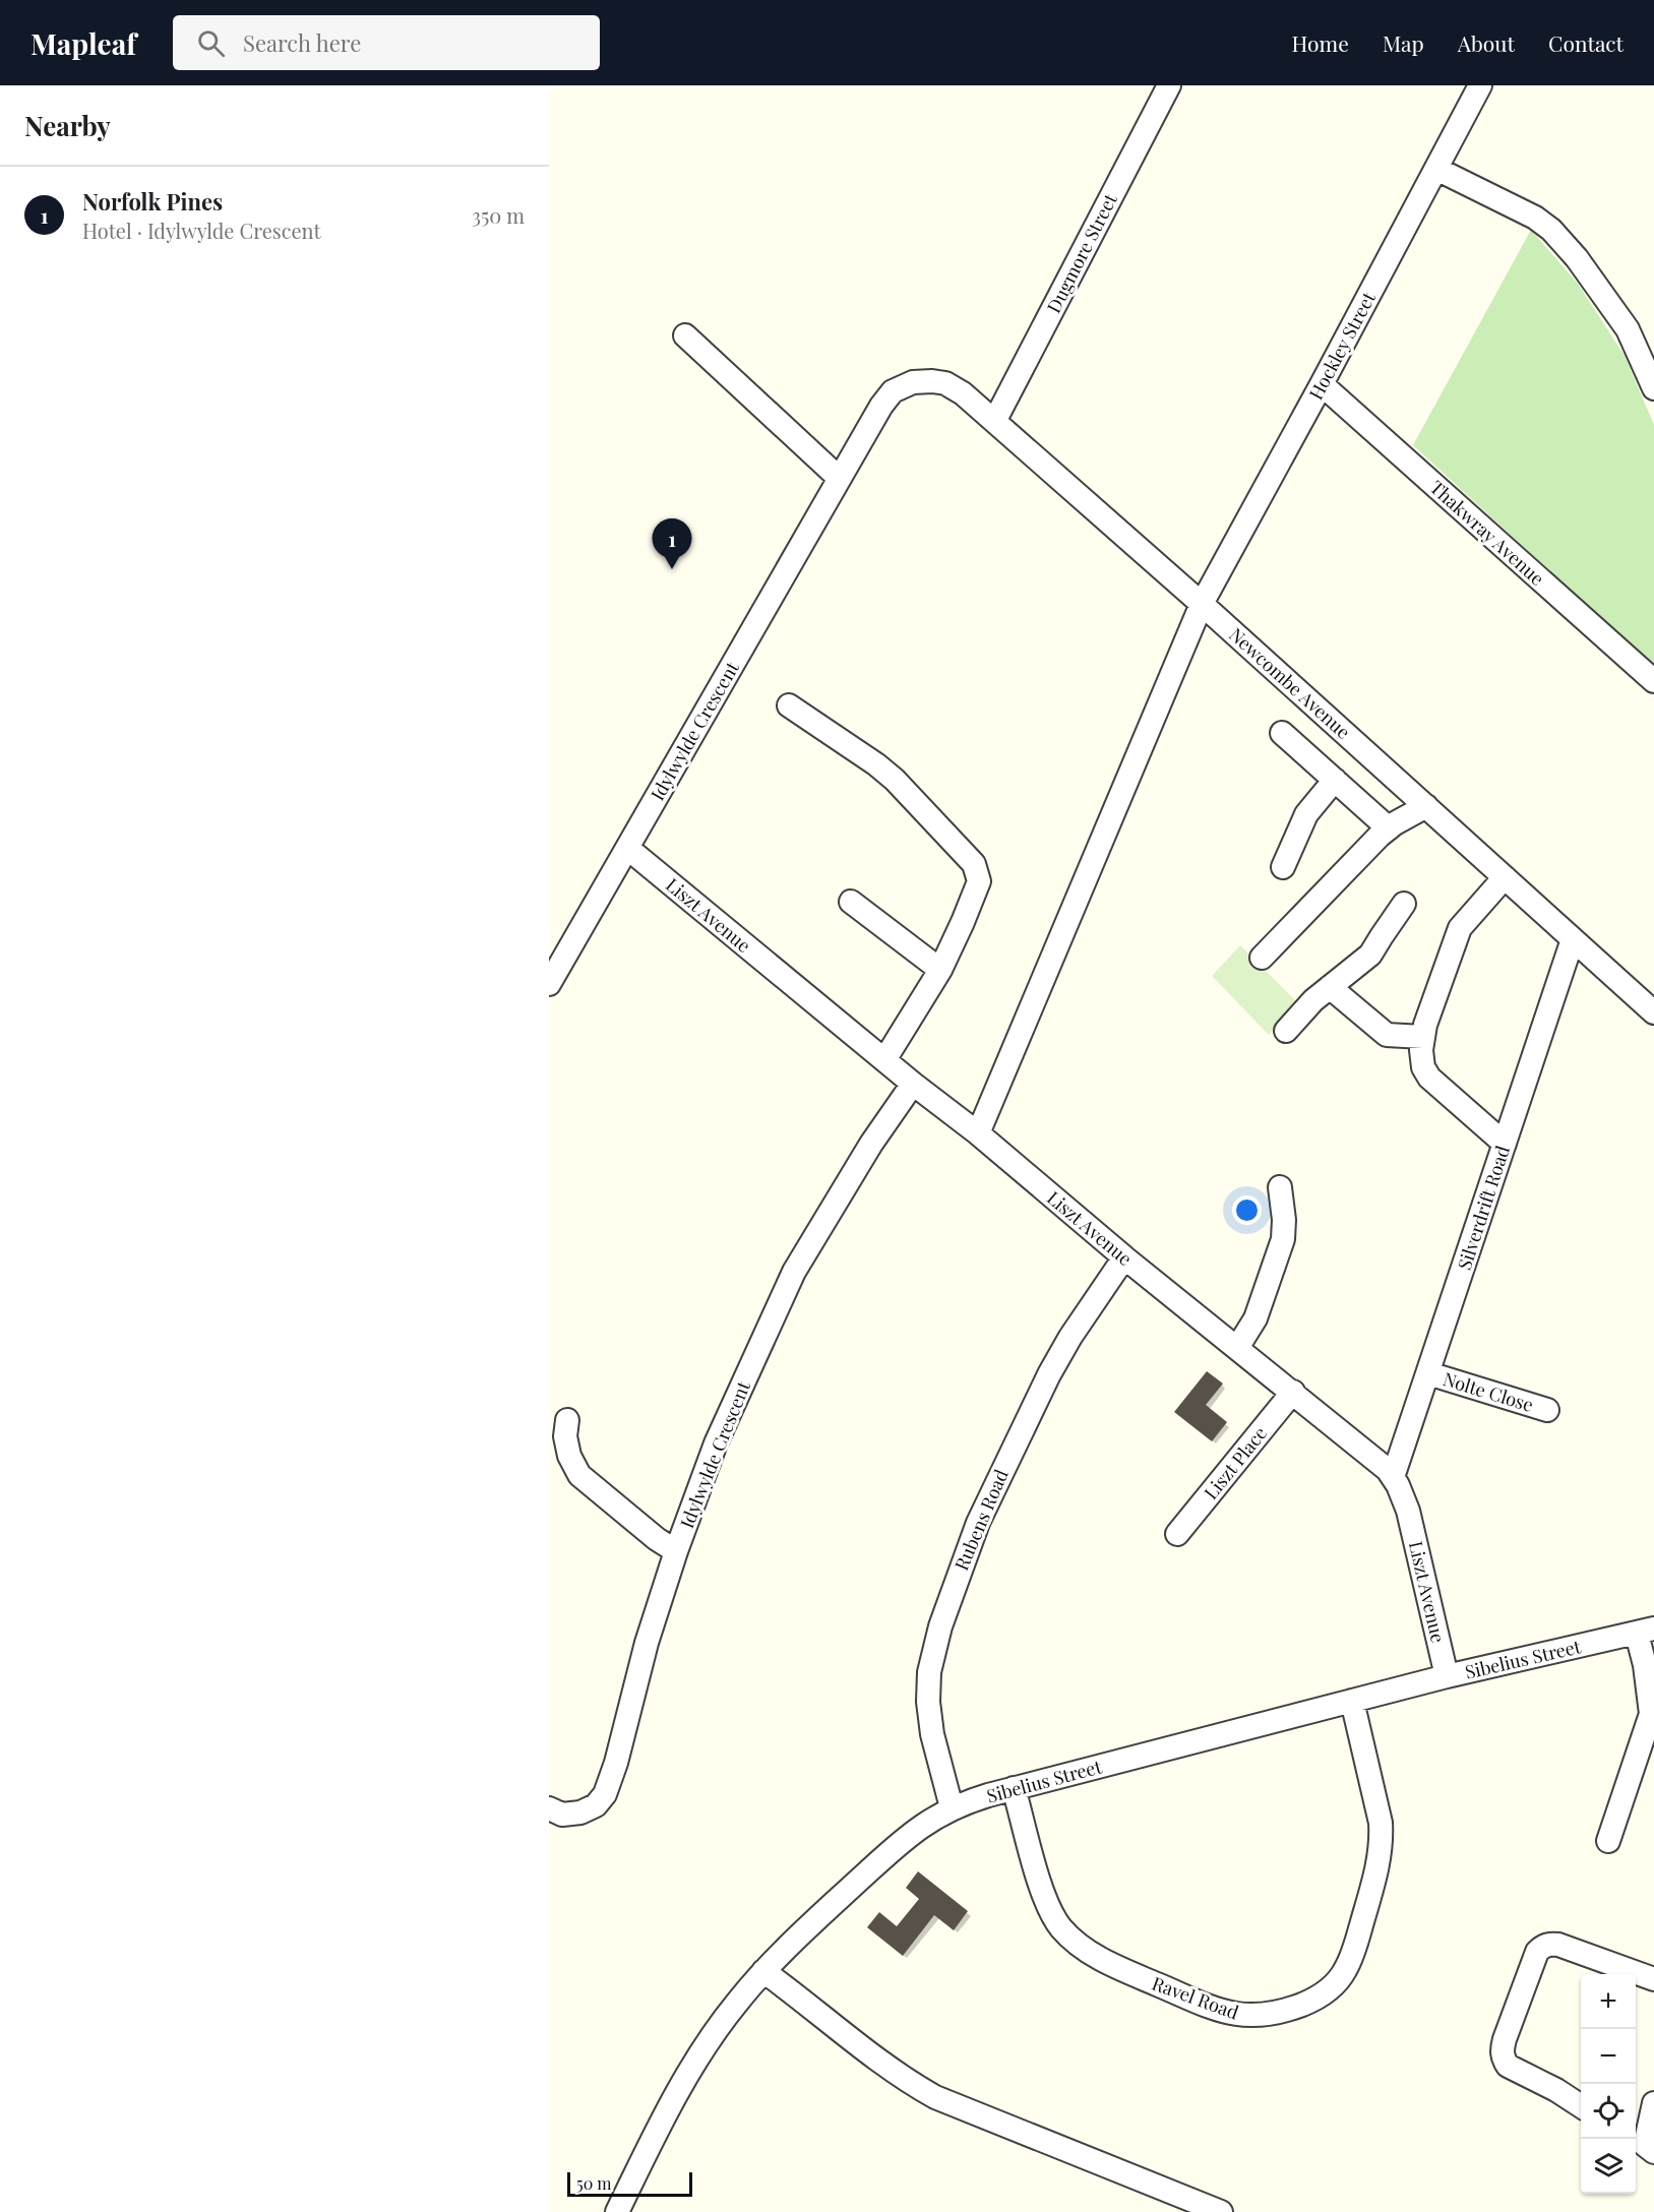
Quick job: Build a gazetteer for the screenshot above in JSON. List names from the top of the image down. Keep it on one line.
{"streets":{"street":["Dugmore Street","Hockley Street","Thakwray Avenue","Newcombe Avenue","Idylwylde Crescent","Liszt Avenue","Silverdrift Road","Nolte Close","Liszt Place","Rubens Road","Sibelius Street","Ravel Road"]},"crossings":[["Dugmore Street","Newcombe Avenue"],["Hockley Street","Thakwray Avenue"],["Hockley Street","Newcombe Avenue"],["Hockley Street","Liszt Avenue"],["Newcombe Avenue","Idylwylde Crescent"],["Newcombe Avenue","Silverdrift Road"],["Idylwylde Crescent","Liszt Avenue"],["Liszt Avenue","Silverdrift Road"],["Liszt Avenue","Liszt Place"],["Liszt Avenue","Rubens Road"],["Liszt Avenue","Sibelius Street"],["Silverdrift Road","Nolte Close"],["Rubens Road","Sibelius Street"],["Sibelius Street","Ravel Road"]],"scale_bar":"50 m","page":{"header":"Mapleaf","search":"Search here","nav":["Home","Map","About","Contact"],"heading":"Nearby","list":[{"mark":"1","name":"Norfolk Pines","note":"Hotel · Idylwylde Crescent","value":"350 m"}],"pins":"1","map_buttons":["+","−"],"scale":"50 m"}}
